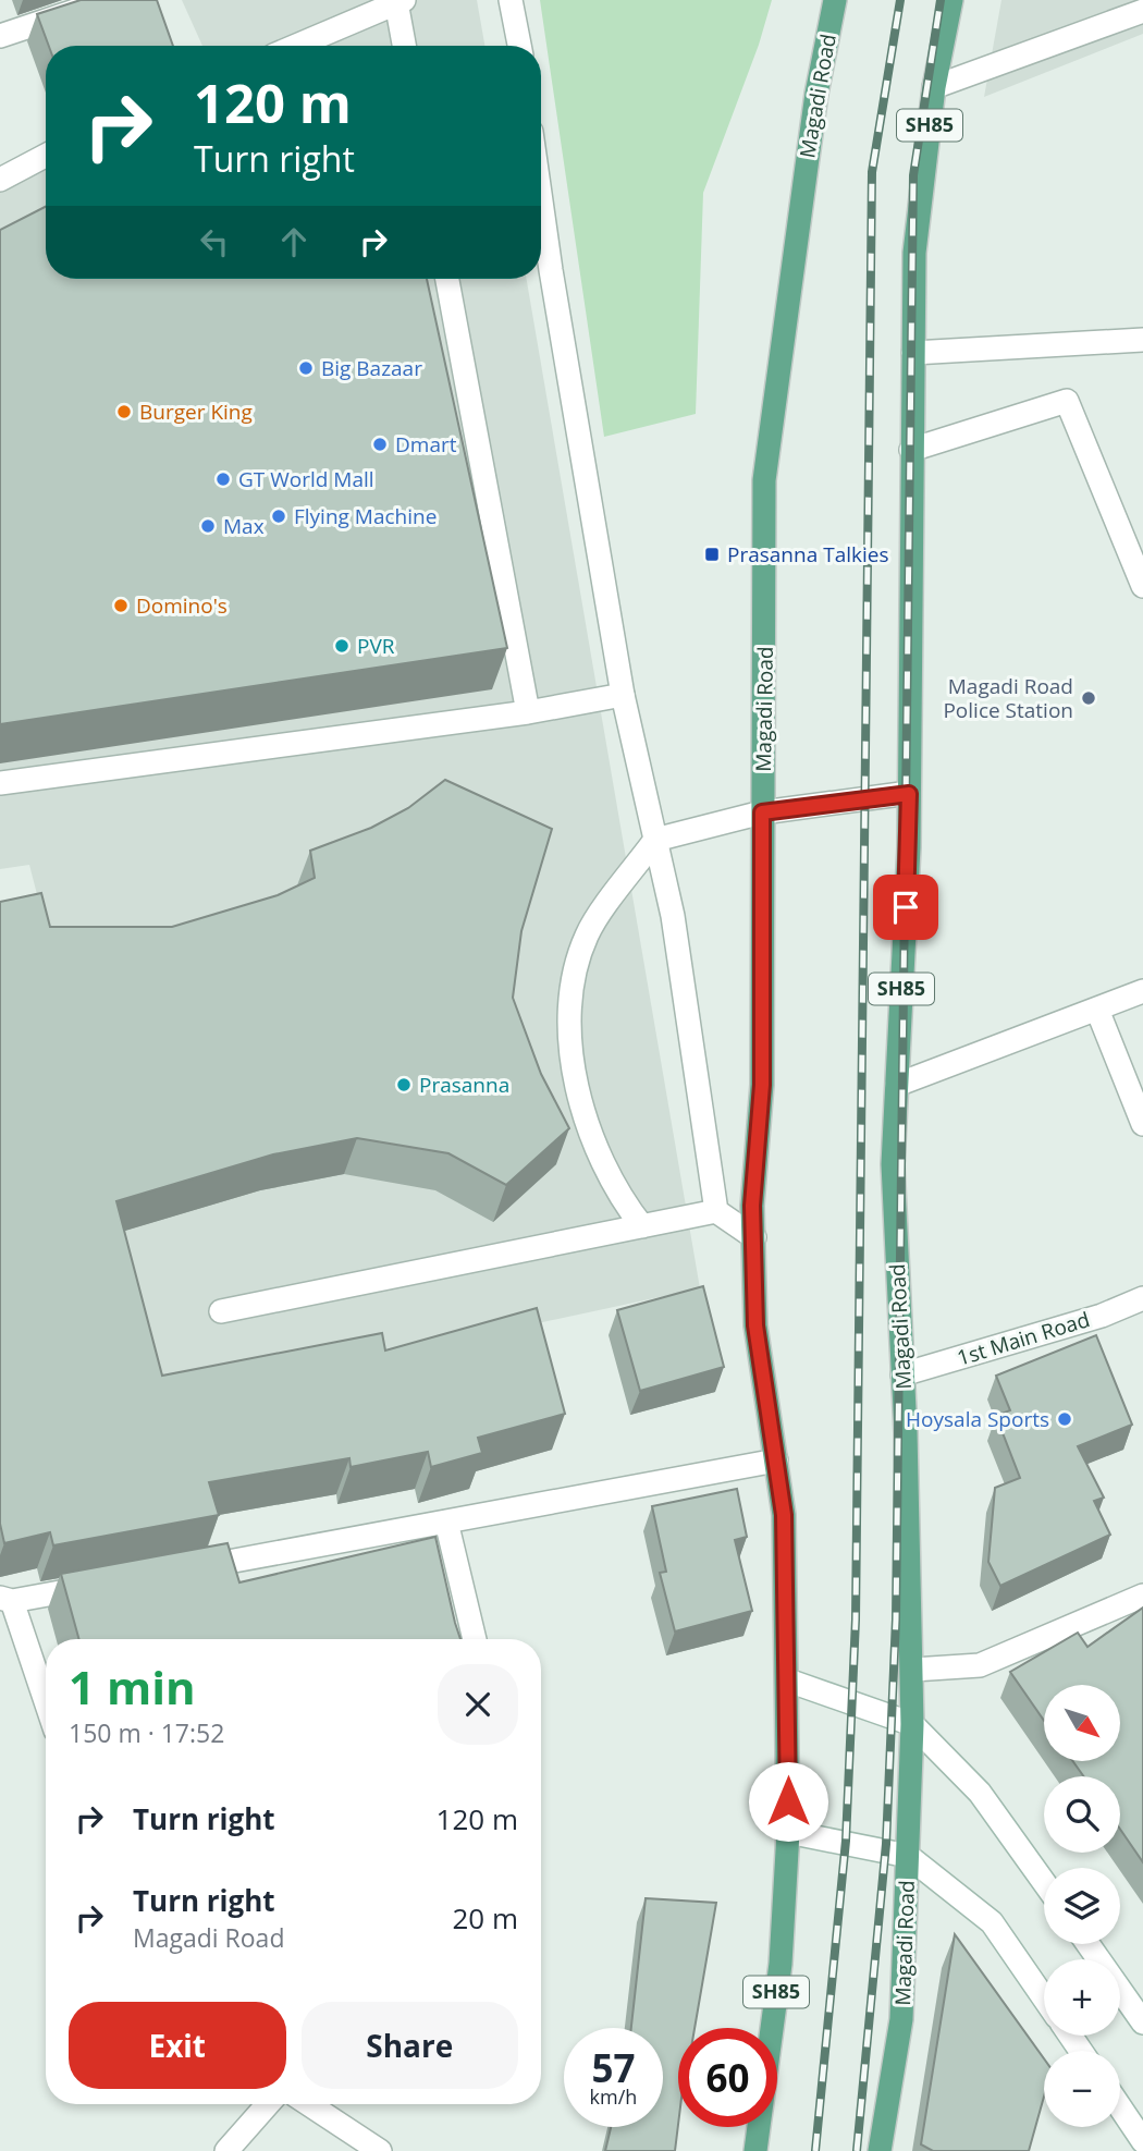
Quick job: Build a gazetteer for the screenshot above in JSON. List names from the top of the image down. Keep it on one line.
{"streets":{"main road":["Magadi Road","SH85"],"street":["1st Main Road"]},"crossings":[["Magadi Road","1st Main Road"]],"places":{"other":["Big Bazaar","Burger King","Dmart","GT World Mall","Flying Machine","Max","Domino's","PVR","Magadi Road Police Station","Prasanna","Hoysala Sports"],"transit":["Prasanna Talkies"]},"north":"bottom right","page":{"turn":["120 m","Turn right"],"heading":["1 min","150 m · 17:52"],"map_buttons":["+","−"],"list":[{"name":"Turn right","value":"120 m"},{"name":"Turn right","note":"Magadi Road","value":"20 m"}],"buttons":["Exit","Share"],"speed":"57 km/h","limit":"60"}}
